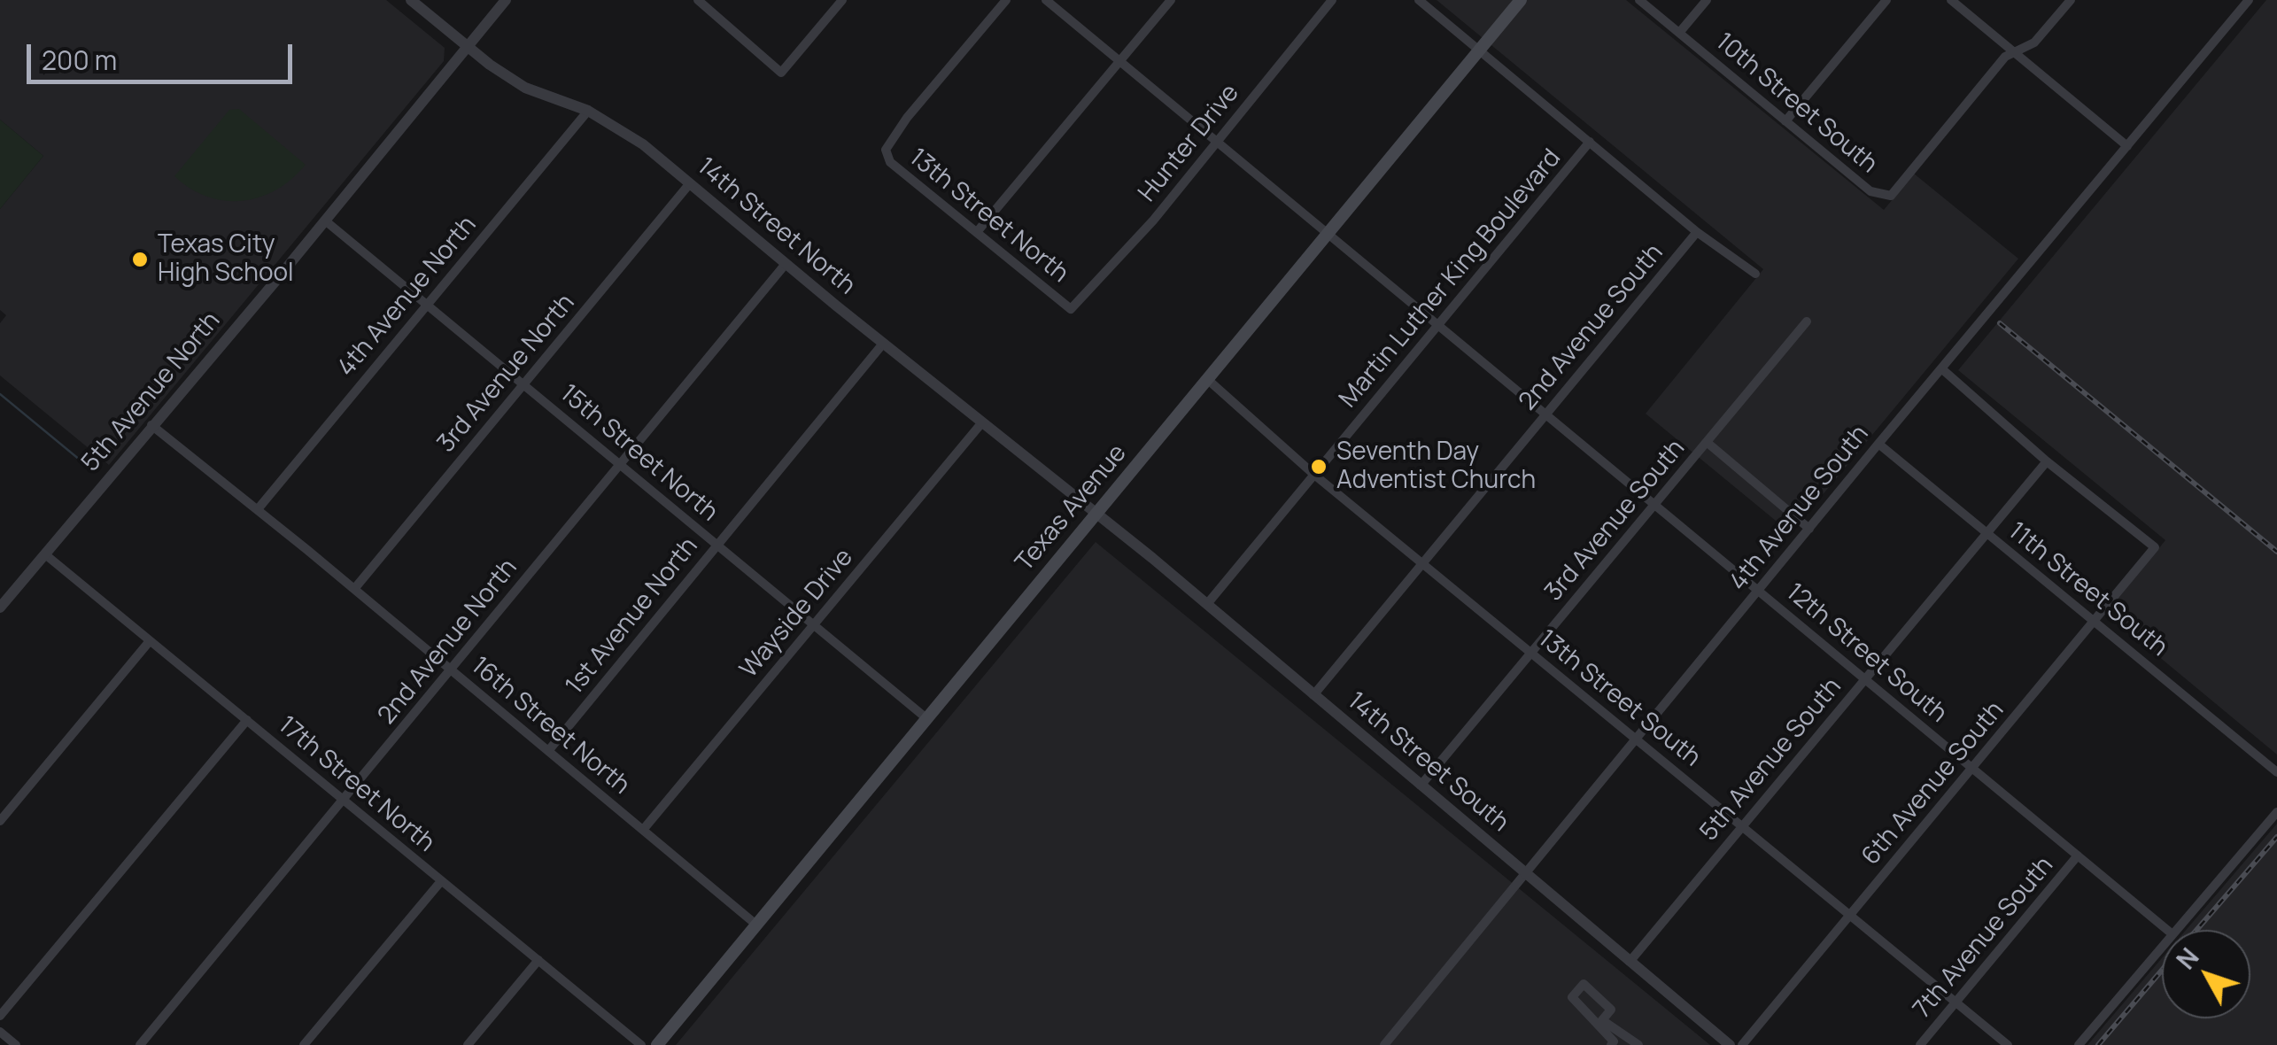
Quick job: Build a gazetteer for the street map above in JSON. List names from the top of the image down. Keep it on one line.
{"streets":{"main road":["Texas Avenue"],"street":["10th Street South","Hunter Drive","13th Street North","14th Street North","Martin Luther King Boulevard","4th Avenue North","2nd Avenue South","3rd Avenue North","5th Avenue North","15th Street North","4th Avenue South","3rd Avenue South","11th Street South","Wayside Drive","1st Avenue North","2nd Avenue North","12th Street South","13th Street South","16th Street North","5th Avenue South","14th Street South","6th Avenue South","17th Street North","7th Avenue South"]},"crossings":[["Hunter Drive","13th Street North"],["Hunter Drive","12th Street South"],["14th Street North","4th Avenue North"],["14th Street North","3rd Avenue North"],["14th Street North","5th Avenue North"],["14th Street North","Texas Avenue"],["14th Street North","Wayside Drive"],["14th Street North","1st Avenue North"],["14th Street North","2nd Avenue North"],["14th Street North","14th Street South"],["Martin Luther King Boulevard","12th Street South"],["Martin Luther King Boulevard","13th Street South"],["Martin Luther King Boulevard","14th Street South"],["4th Avenue North","15th Street North"],["4th Avenue North","16th Street North"],["2nd Avenue South","12th Street South"],["2nd Avenue South","13th Street South"],["2nd Avenue South","14th Street South"],["3rd Avenue North","15th Street North"],["3rd Avenue North","16th Street North"],["5th Avenue North","15th Street North"],["5th Avenue North","16th Street North"],["5th Avenue North","17th Street North"],["15th Street North","Texas Avenue"],["15th Street North","Wayside Drive"],["15th Street North","1st Avenue North"],["15th Street North","2nd Avenue North"],["Texas Avenue","12th Street South"],["Texas Avenue","13th Street South"],["Texas Avenue","16th Street North"],["Texas Avenue","14th Street South"],["4th Avenue South","11th Street South"],["4th Avenue South","12th Street South"],["4th Avenue South","13th Street South"],["4th Avenue South","14th Street South"],["3rd Avenue South","12th Street South"],["3rd Avenue South","13th Street South"],["3rd Avenue South","14th Street South"],["11th Street South","5th Avenue South"],["11th Street South","6th Avenue South"],["Wayside Drive","16th Street North"],["1st Avenue North","16th Street North"],["2nd Avenue North","16th Street North"],["2nd Avenue North","17th Street North"],["12th Street South","5th Avenue South"],["12th Street South","6th Avenue South"],["12th Street South","7th Avenue South"],["13th Street South","5th Avenue South"],["13th Street South","6th Avenue South"],["13th Street South","7th Avenue South"],["5th Avenue South","14th Street South"],["5th Avenue South","6th Avenue South"]],"places":["Texas City High School","Seventh Day Adventist Church"],"scale_bar":"200 m","north":"top left"}
